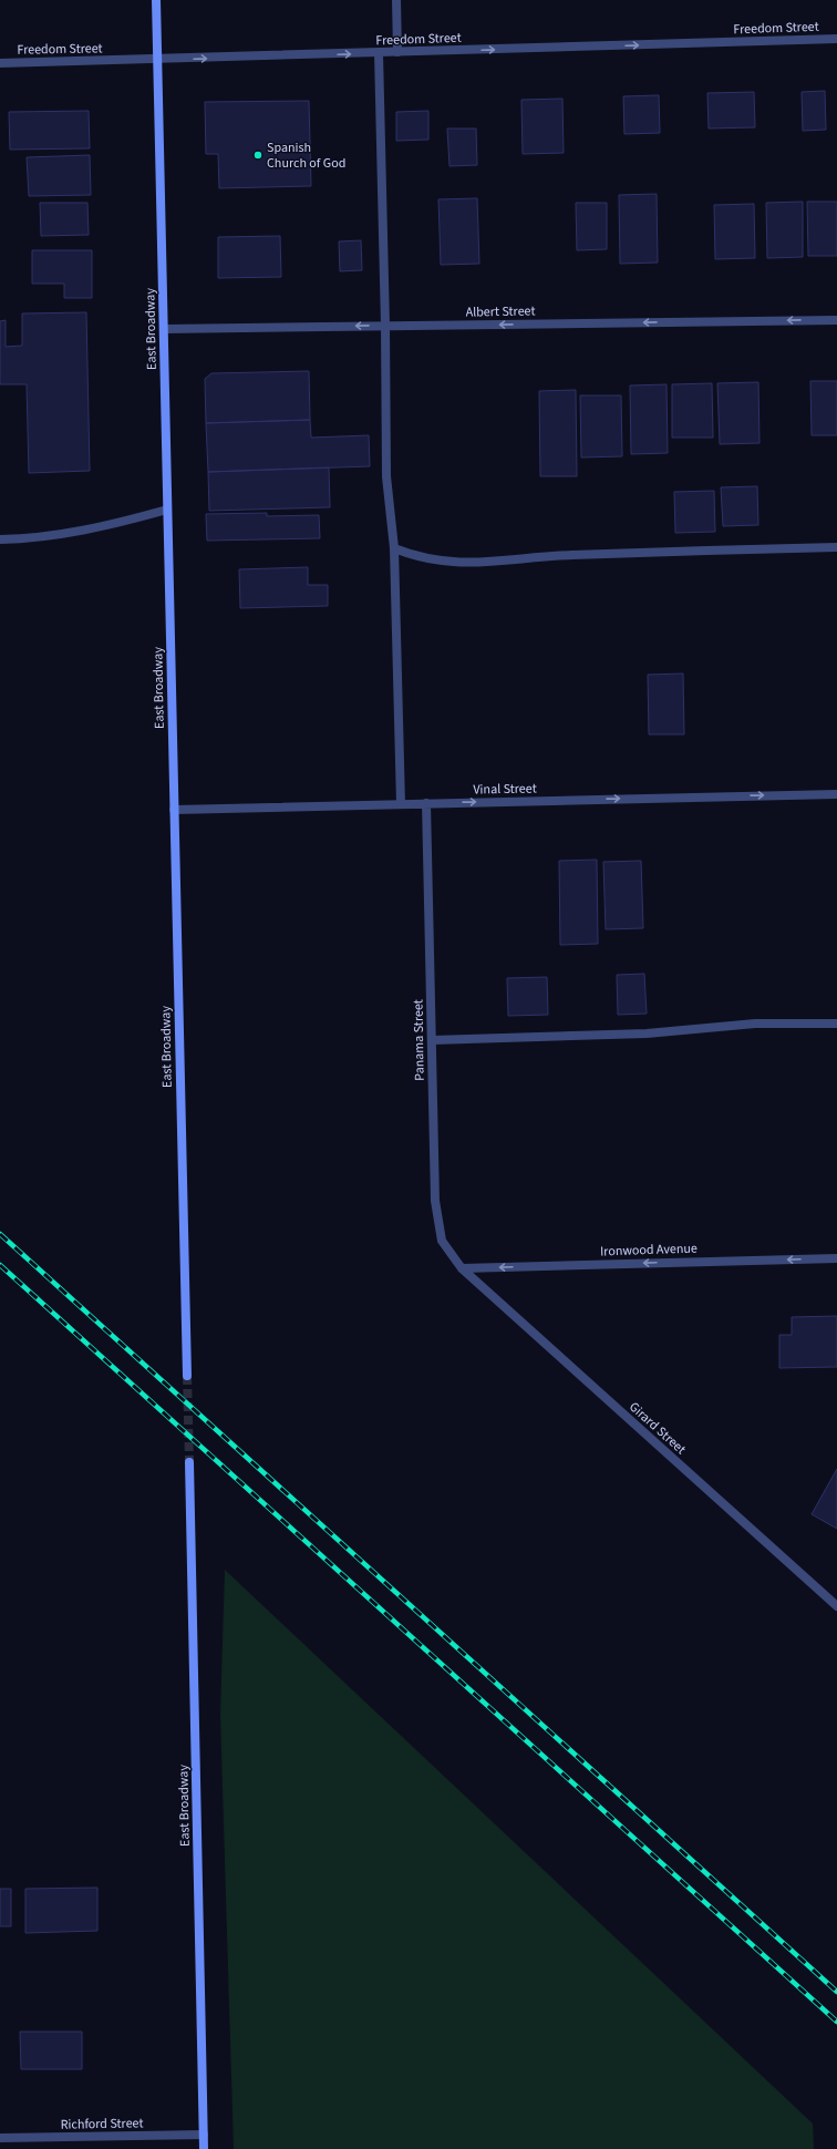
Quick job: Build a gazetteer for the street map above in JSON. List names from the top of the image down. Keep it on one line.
{"streets":{"street":["Freedom Street","Albert Street","East Broadway","Vinal Street","Panama Street","Ironwood Avenue","Girard Street","Richford Street"]},"crossings":[["Freedom Street","East Broadway"],["Albert Street","East Broadway"],["East Broadway","Vinal Street"],["East Broadway","Richford Street"],["Vinal Street","Panama Street"],["Panama Street","Ironwood Avenue"],["Panama Street","Girard Street"],["Ironwood Avenue","Girard Street"]],"one_way":["Freedom Street","Albert Street","Vinal Street","Ironwood Avenue"],"places":["Spanish Church of God"]}
